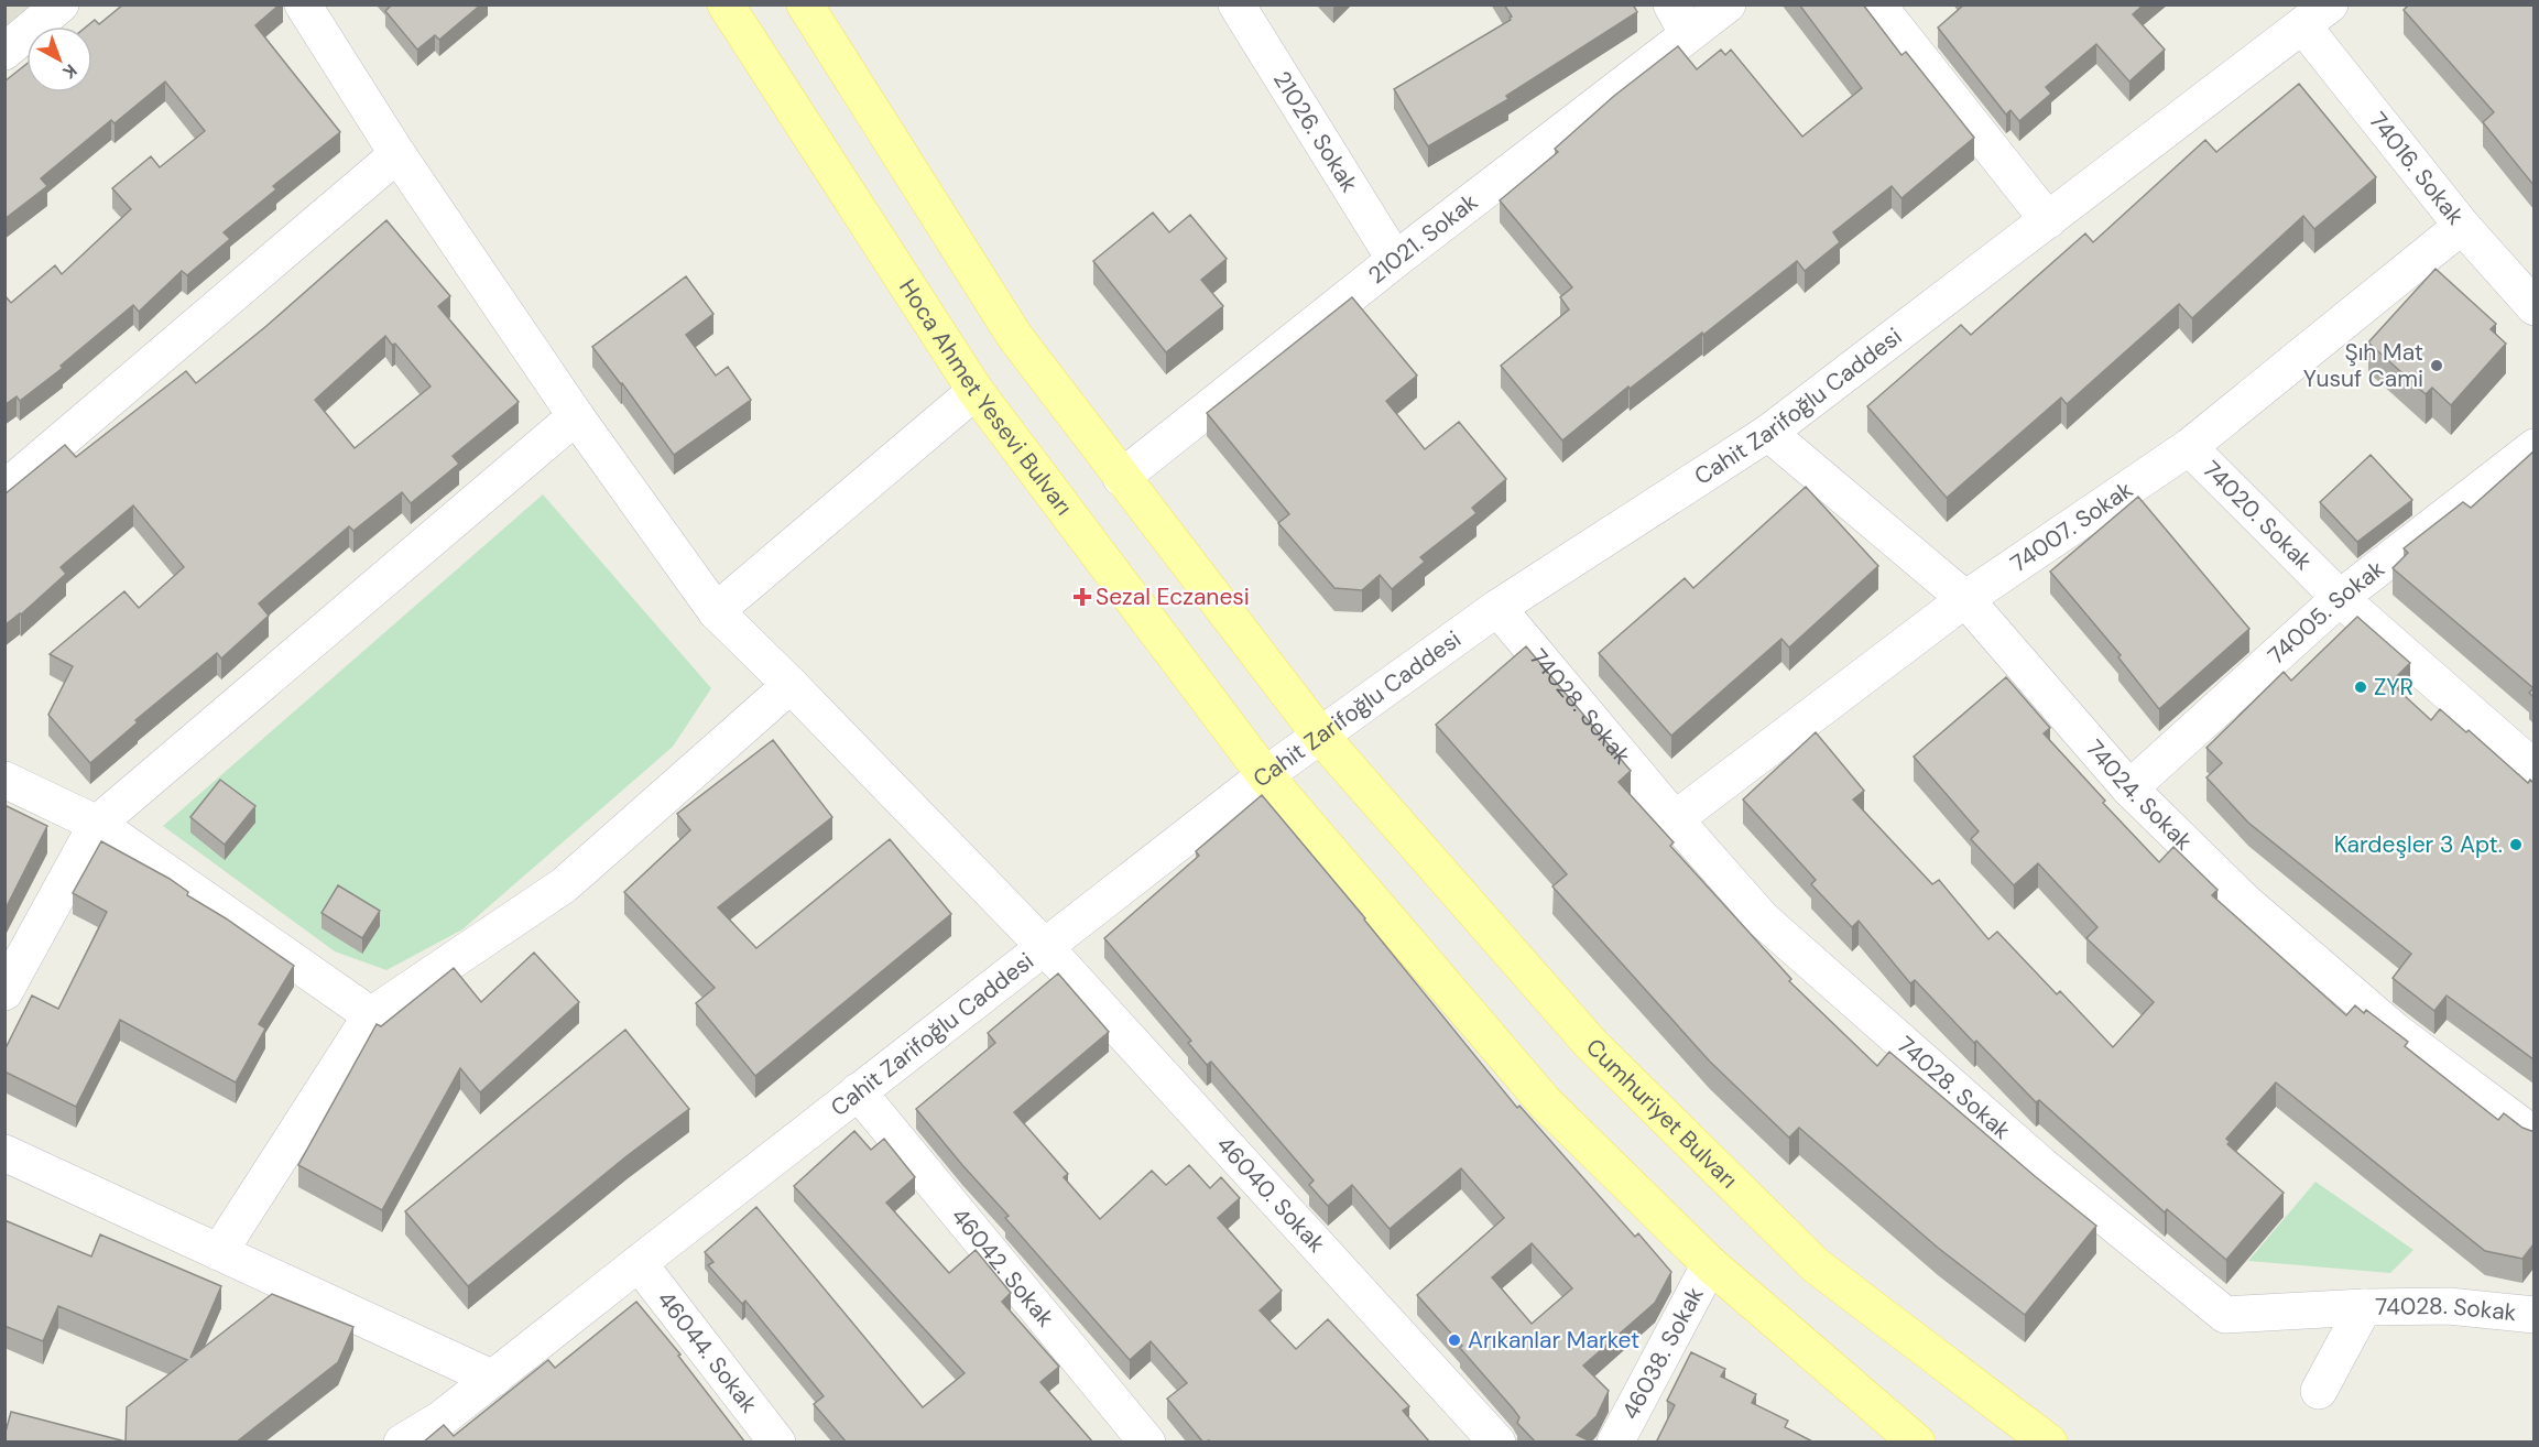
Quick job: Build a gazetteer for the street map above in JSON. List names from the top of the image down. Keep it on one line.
{"streets":{"main road":["Hoca Ahmet Yesevi Bulvarı","Cumhuriyet Bulvarı"],"street":["21026. Sokak","74016. Sokak","21021. Sokak","Cahit Zarifoğlu Caddesi","74020. Sokak","74007. Sokak","74005. Sokak","74028. Sokak","74024. Sokak","46040. Sokak","46042. Sokak","46044. Sokak","46038. Sokak"]},"crossings":[["21026. Sokak","21021. Sokak"],["74016. Sokak","Cahit Zarifoğlu Caddesi"],["74016. Sokak","74007. Sokak"],["Hoca Ahmet Yesevi Bulvarı","Cahit Zarifoğlu Caddesi"],["Cahit Zarifoğlu Caddesi","74028. Sokak"],["Cahit Zarifoğlu Caddesi","74024. Sokak"],["Cahit Zarifoğlu Caddesi","Cumhuriyet Bulvarı"],["Cahit Zarifoğlu Caddesi","46040. Sokak"],["Cahit Zarifoğlu Caddesi","46042. Sokak"],["Cahit Zarifoğlu Caddesi","46044. Sokak"],["74020. Sokak","74007. Sokak"],["74020. Sokak","74005. Sokak"],["74007. Sokak","74028. Sokak"],["74007. Sokak","74024. Sokak"],["74005. Sokak","74024. Sokak"]],"places":{"other":["Şıh Mat Yusuf Cami","ZYR","Kardeşler 3 Apt.","Arıkanlar Market"],"health":["Sezal Eczanesi"]},"north":"bottom right"}
